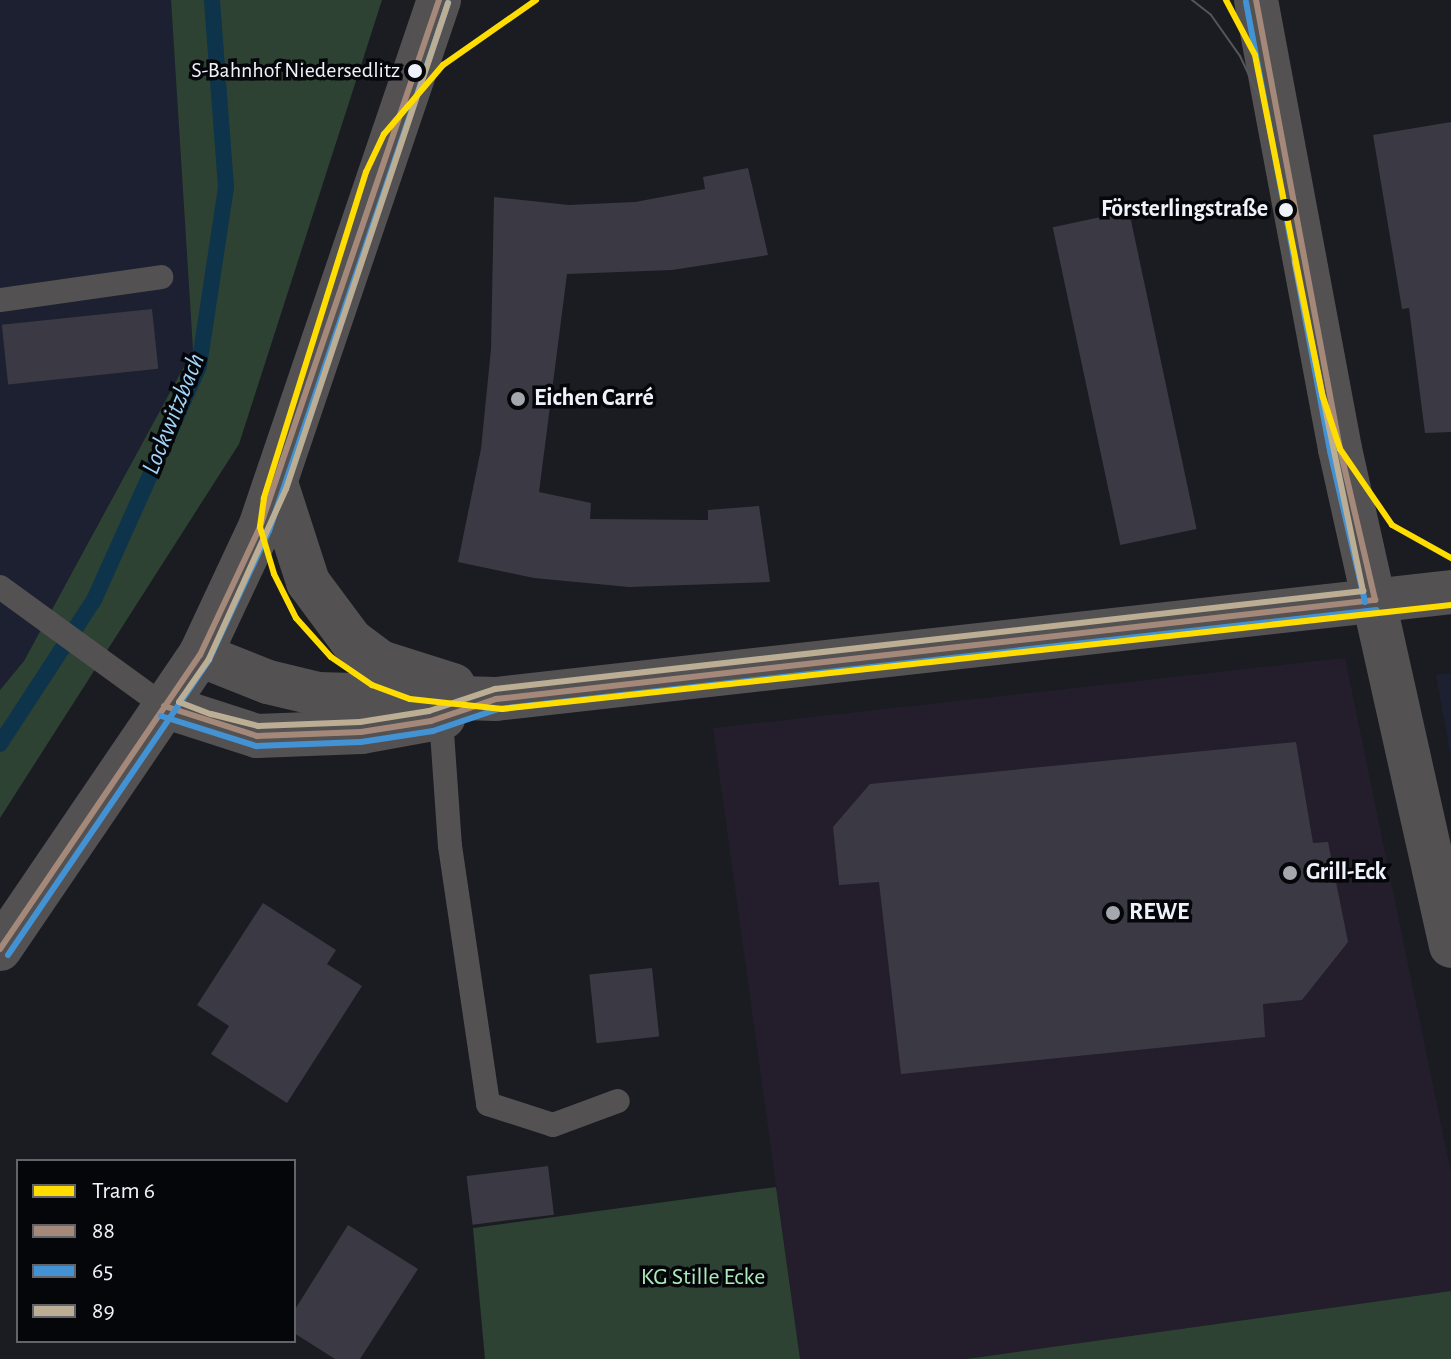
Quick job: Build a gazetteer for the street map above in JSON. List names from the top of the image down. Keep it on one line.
{"water":["Lockwitzbach"],"parks":["KG Stille Ecke"],"places":["S-Bahnhof Niedersedlitz","Försterlingstraße","Eichen Carré","Grill-Eck","REWE"],"lines":["tram line 6","transit line 88","transit line 65","transit line 89"],"legend":["Tram 6","88","65","89"]}
